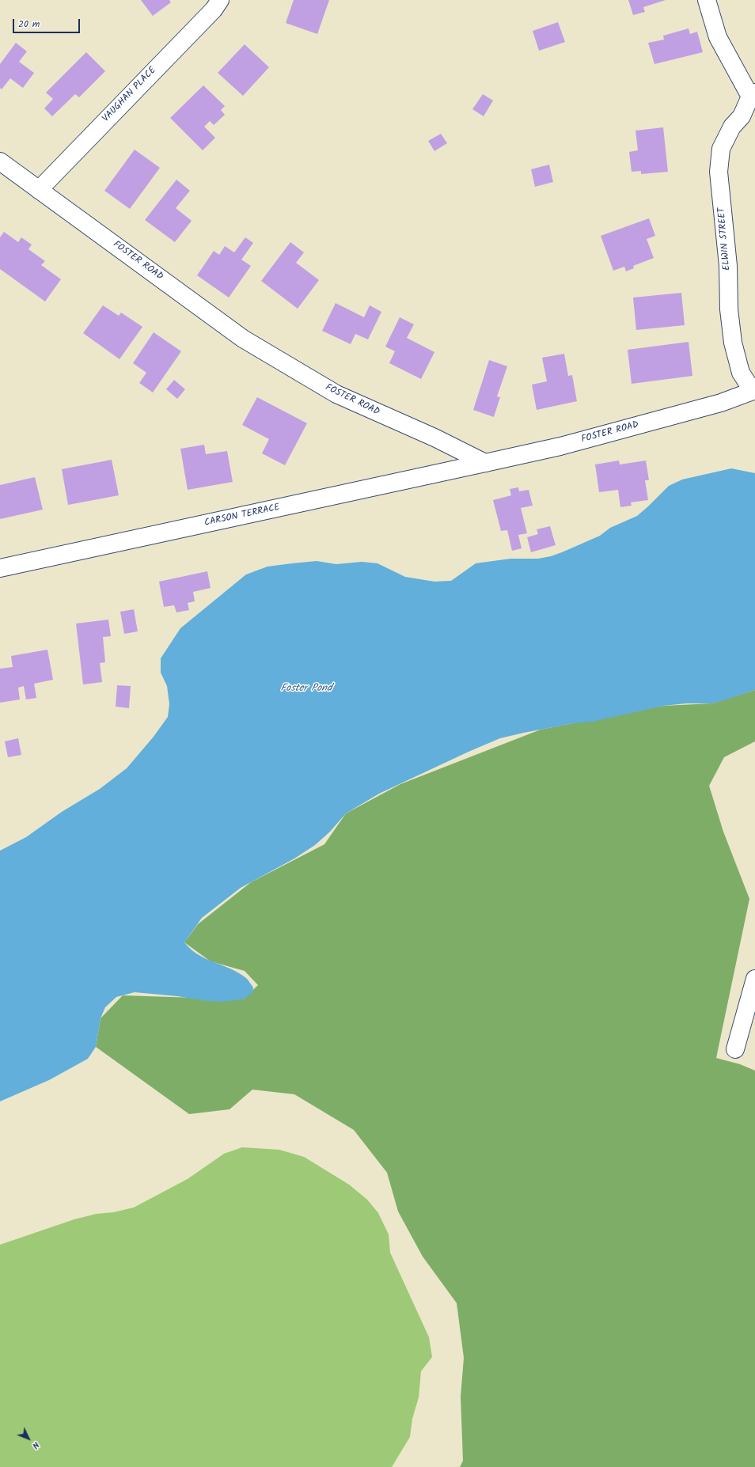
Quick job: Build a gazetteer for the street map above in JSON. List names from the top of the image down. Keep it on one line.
{"streets":{"street":["VAUGHAN PLACE","ELWIN STREET","FOSTER ROAD","CARSON TERRACE"]},"crossings":[["VAUGHAN PLACE","FOSTER ROAD"],["ELWIN STREET","FOSTER ROAD"],["FOSTER ROAD","CARSON TERRACE"]],"water":["Foster Pond"],"scale_bar":"20 m","north":"bottom right"}
